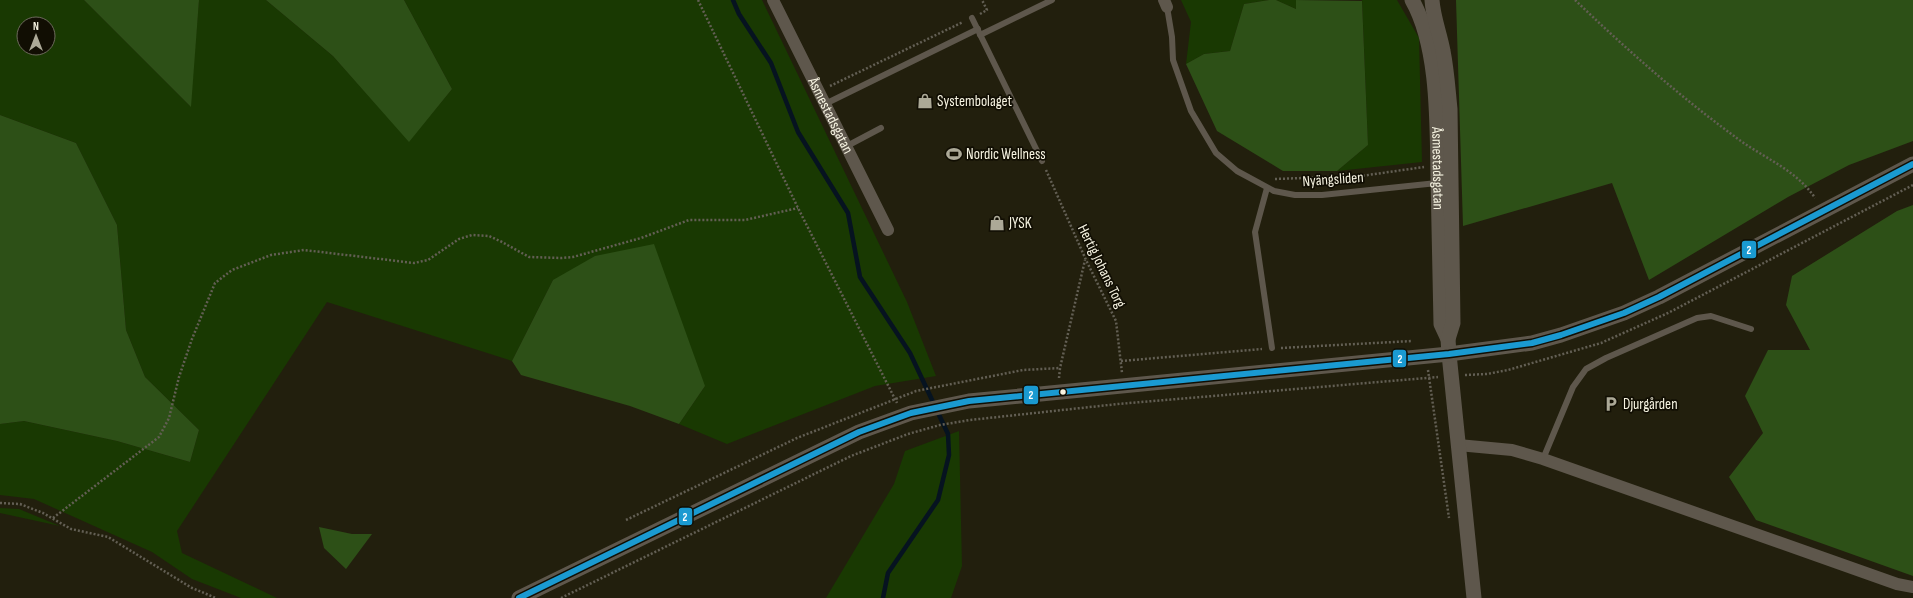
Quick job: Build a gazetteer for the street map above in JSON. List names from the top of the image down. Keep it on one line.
{"streets":{"street":["Åsmestadsgatan"],"lane":["Nyängsliden"],"path":["Hertig Johans Torg"]},"crossings":[["Åsmestadsgatan","Nyängsliden"]],"places":{"shop":["Systembolaget","JYSK"],"sports":["Nordic Wellness"],"parking":["Djurgården"]},"lines":["transit line 2"],"north":"top"}
